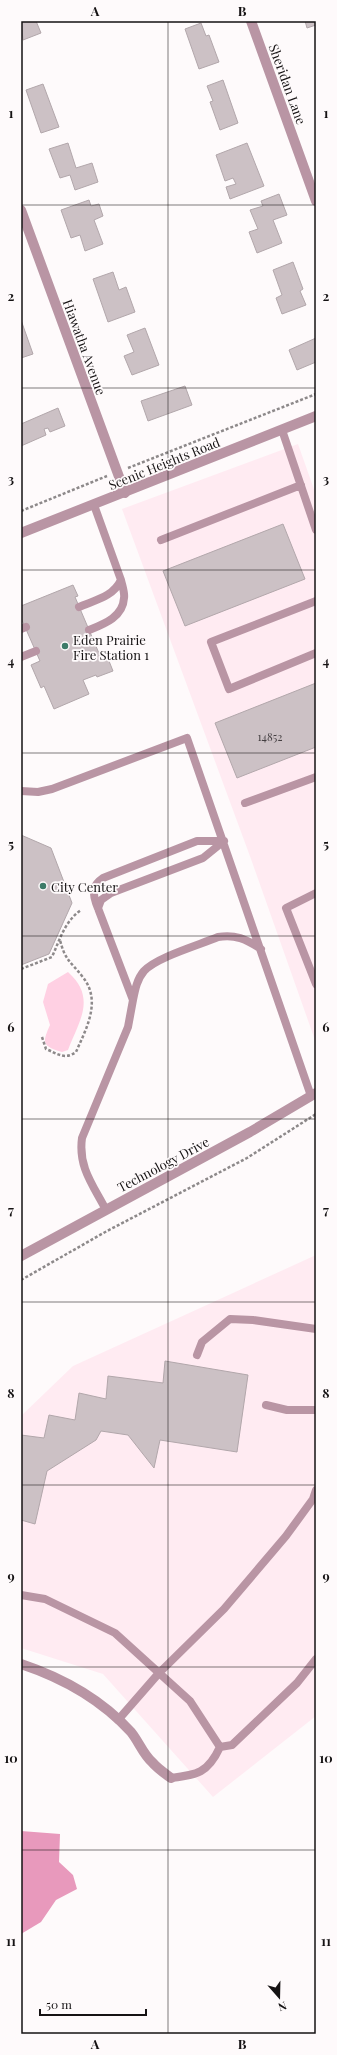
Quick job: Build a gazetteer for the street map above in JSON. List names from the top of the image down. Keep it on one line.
{"streets":{"street":["Sheridan Lane","Hiawatha Avenue","Scenic Heights Road","Technology Drive"]},"crossings":[["Hiawatha Avenue","Scenic Heights Road"]],"places":["Eden Prairie Fire Station 1","City Center"],"house_numbers":["14852"],"scale_bar":"50 m","north":"bottom","grid":{"columns":["A","B"],"rows":["1","2","3","4","5","6","7","8","9","10","11"]}}
